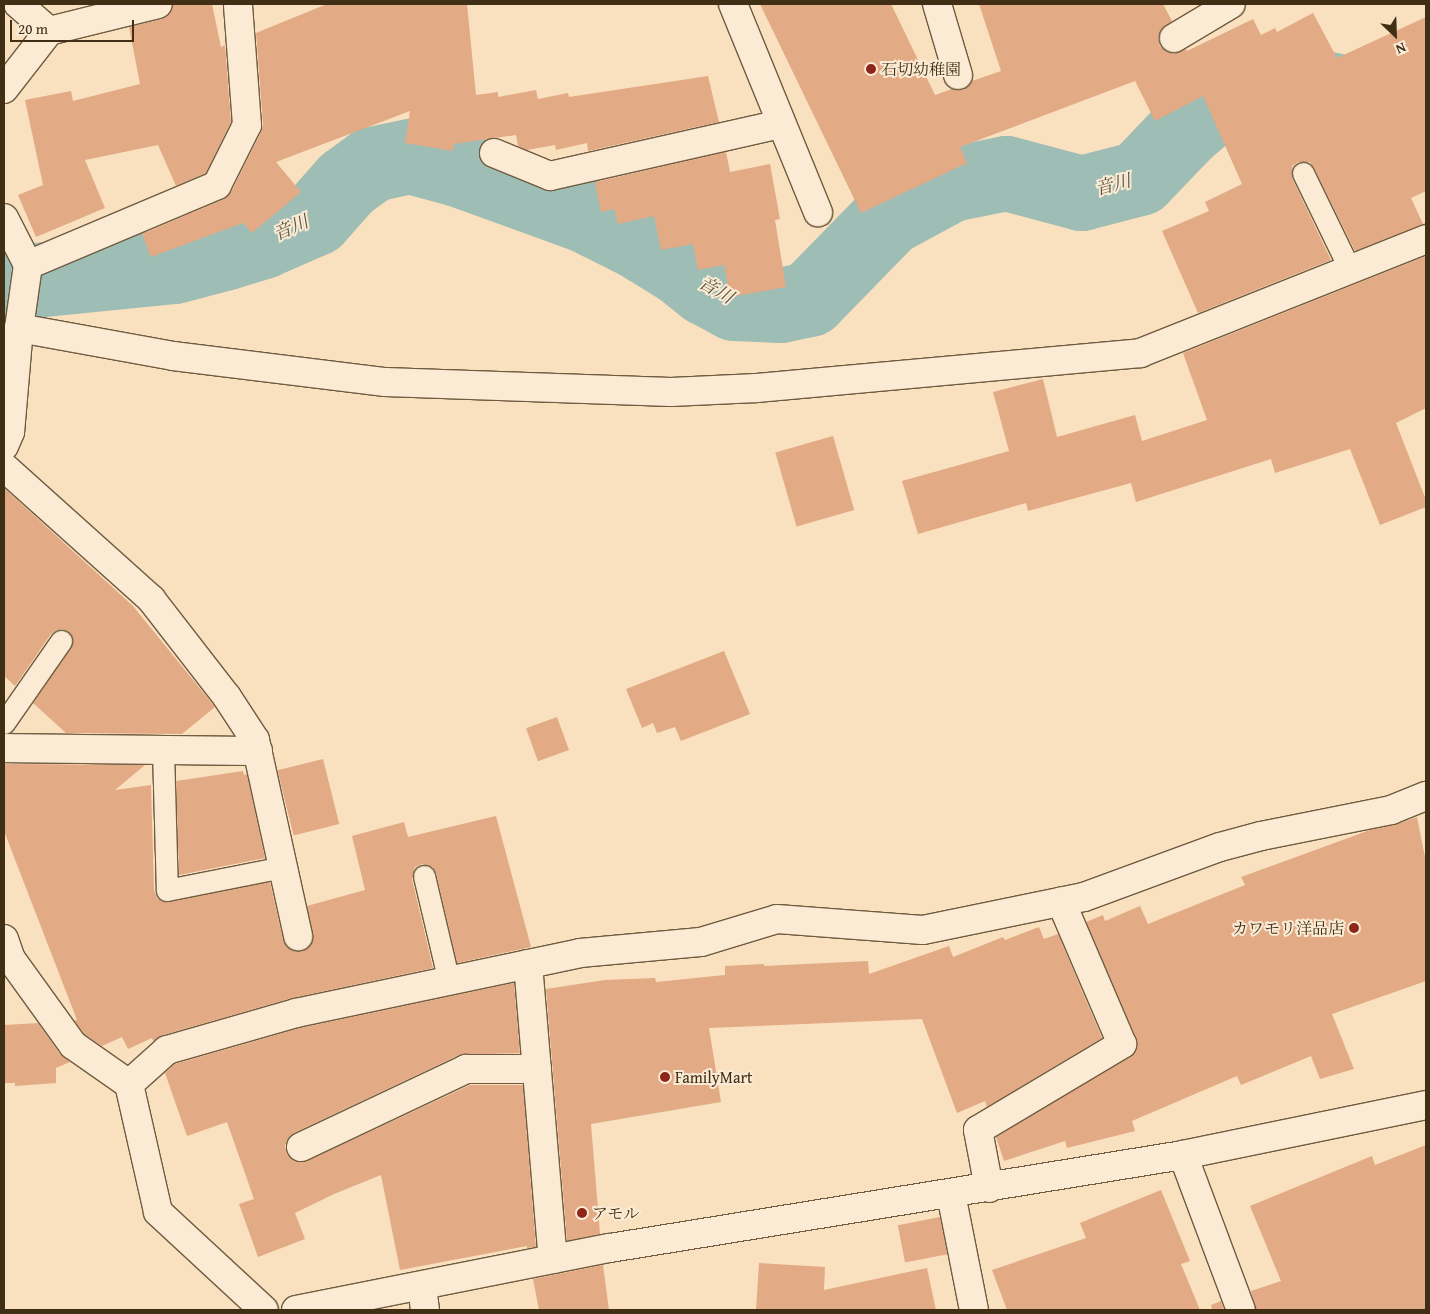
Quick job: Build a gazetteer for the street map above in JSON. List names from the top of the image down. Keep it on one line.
{"water":["音川"],"places":["石切幼稚園","カワモリ洋品店","FamilyMart","アモル"],"scale_bar":"20 m","north":"bottom right"}
